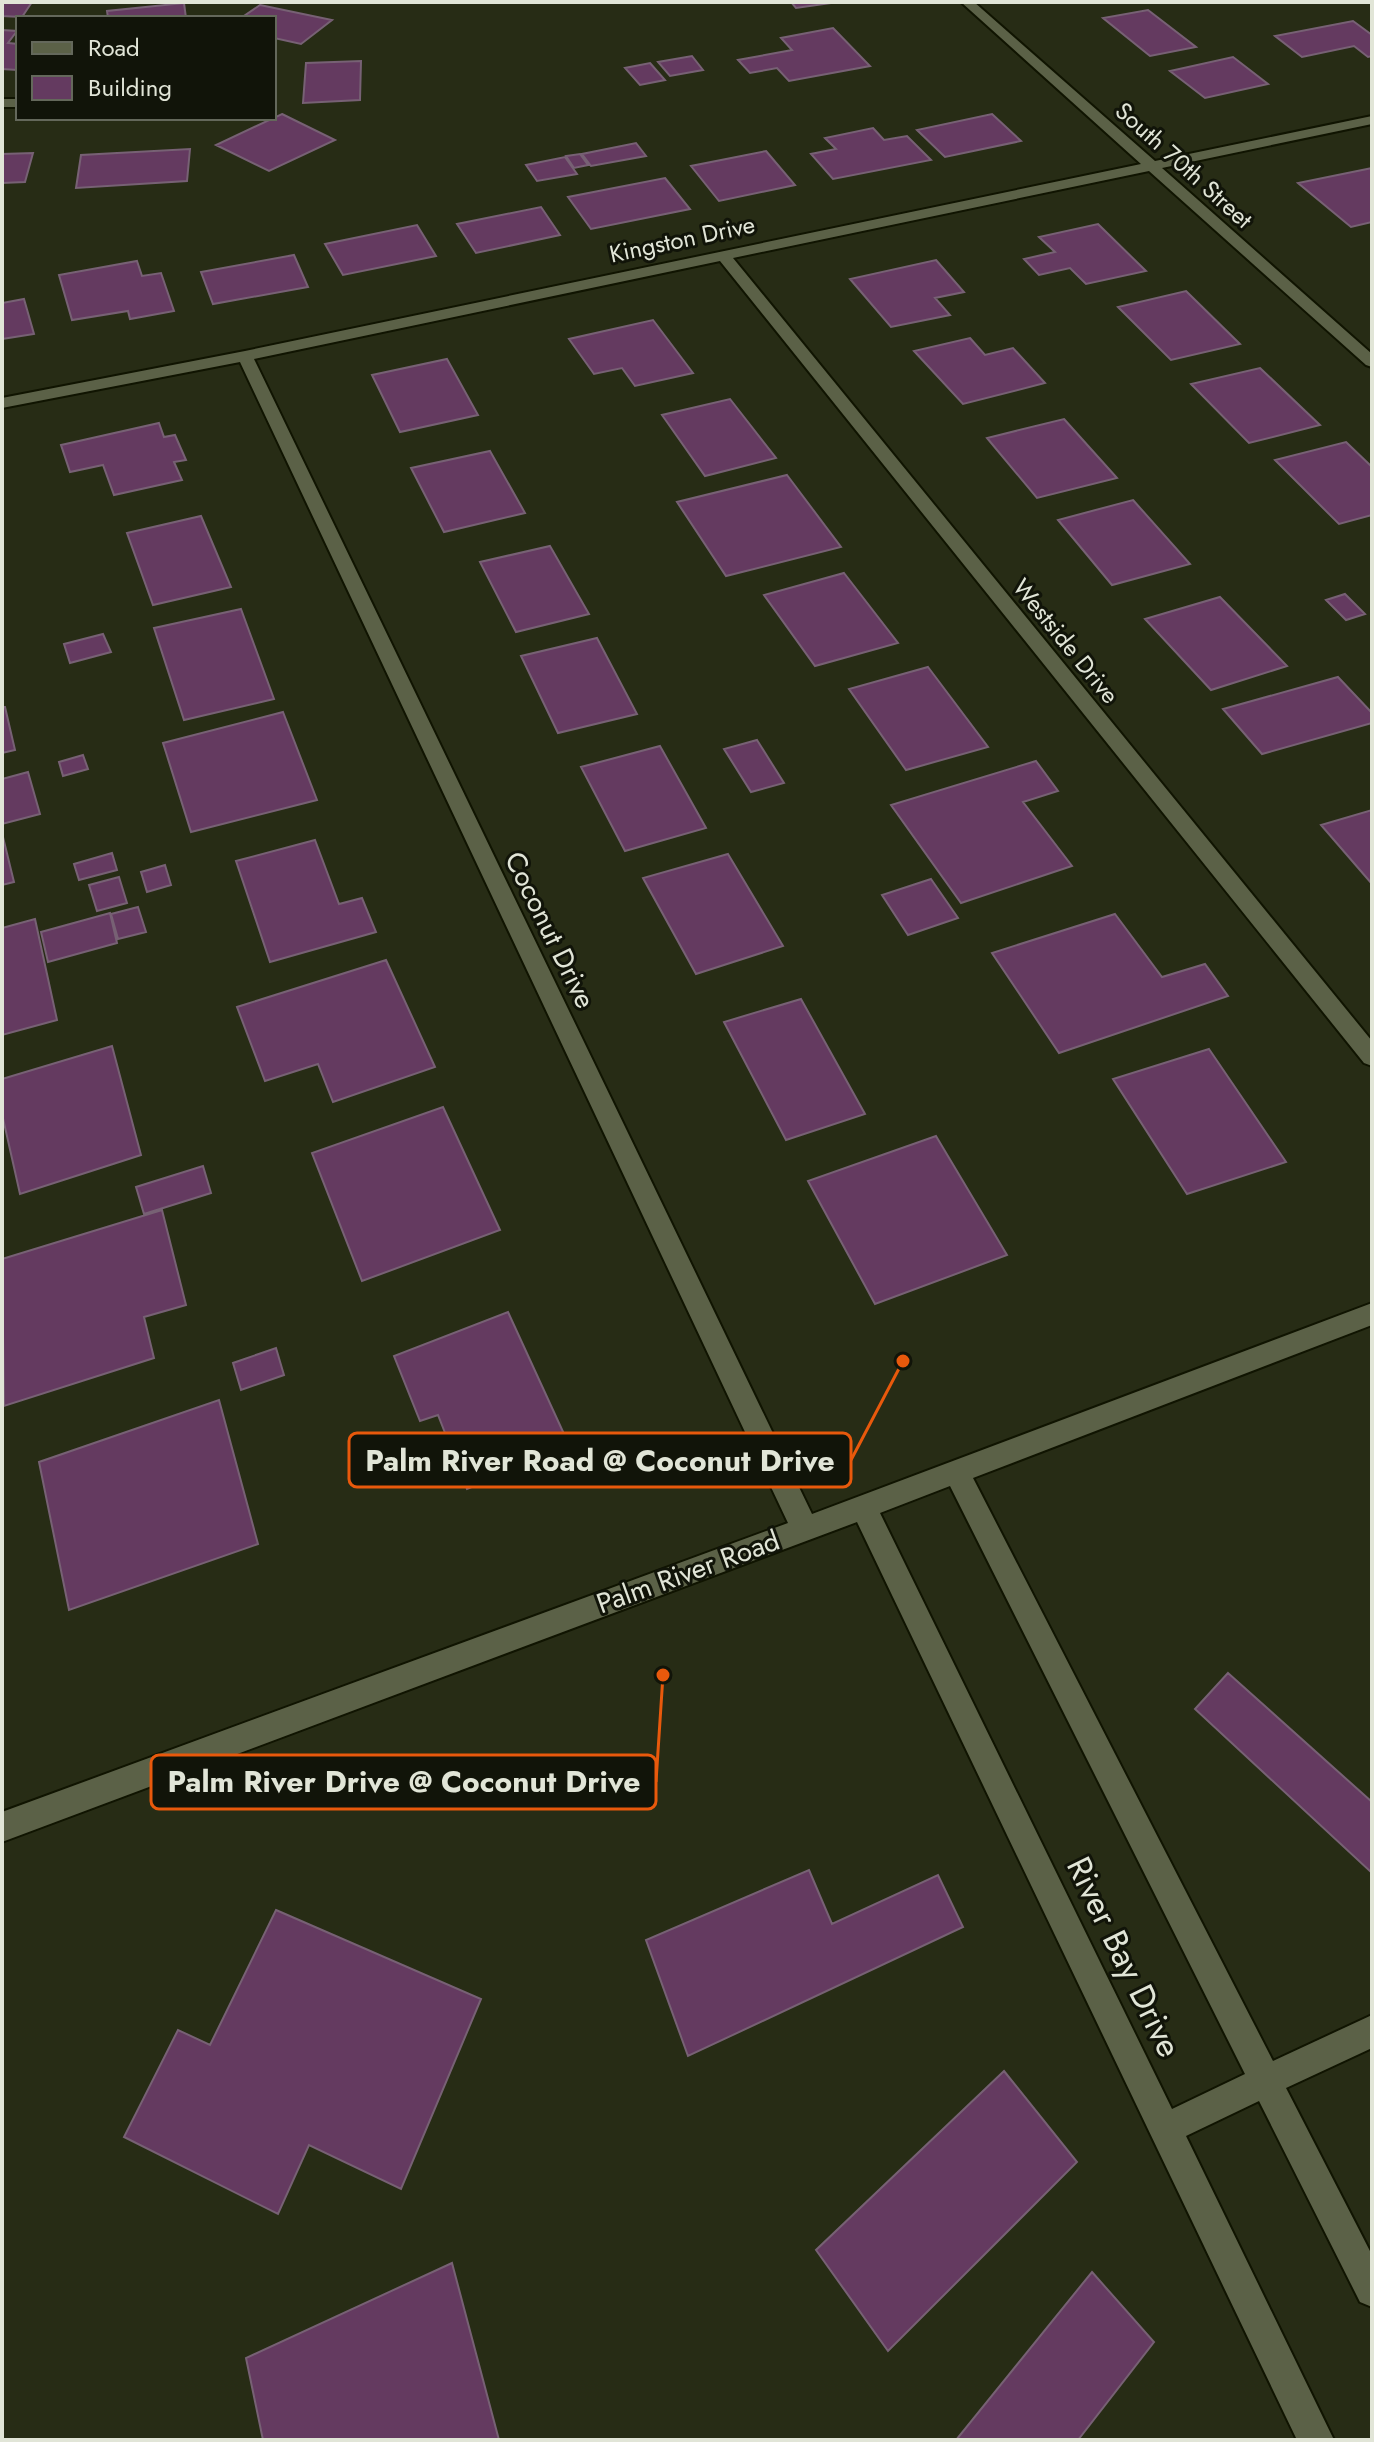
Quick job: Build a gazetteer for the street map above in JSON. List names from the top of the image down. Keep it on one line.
{"streets":{"street":["South 70th Street","Kingston Drive","Westside Drive","Coconut Drive","Palm River Road","River Bay Drive"]},"crossings":[["South 70th Street","Kingston Drive"],["Kingston Drive","Westside Drive"],["Kingston Drive","Coconut Drive"],["Coconut Drive","Palm River Road"],["Palm River Road","River Bay Drive"]],"places":["Palm River Road @ Coconut Drive","Palm River Drive @ Coconut Drive"],"legend":["Road","Building"]}
